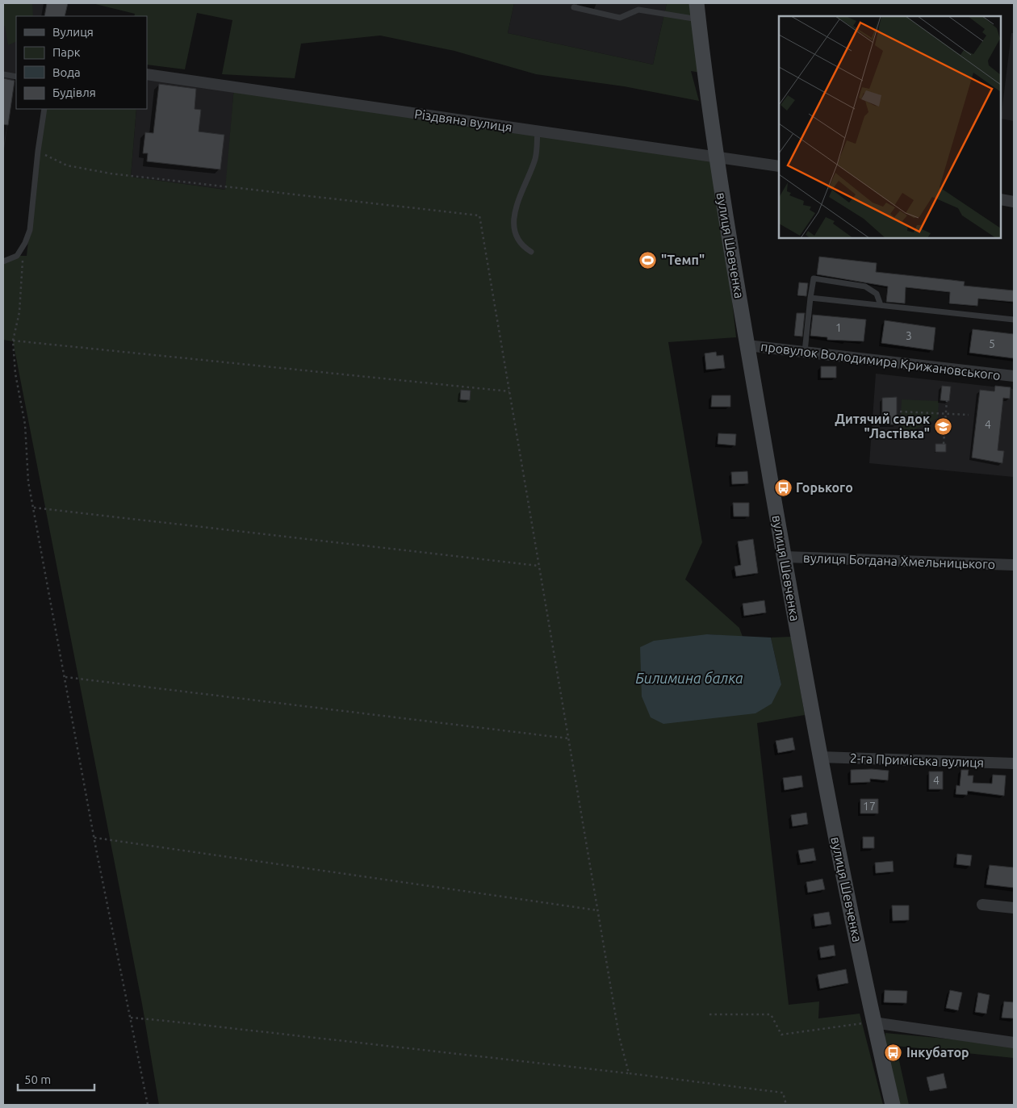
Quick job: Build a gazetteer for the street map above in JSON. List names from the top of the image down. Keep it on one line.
{"streets":{"street":["Різдвяна вулиця","вулиця Шевченка","провулок Володимира Крижановського","вулиця Богдана Хмельницького","2-га Приміська вулиця"]},"crossings":[["Різдвяна вулиця","вулиця Шевченка"],["вулиця Шевченка","провулок Володимира Крижановського"],["вулиця Шевченка","вулиця Богдана Хмельницького"],["вулиця Шевченка","2-га Приміська вулиця"]],"water":["Билимина балка"],"places":{"sports":["\"Темп\""],"school or university":["Дитячий садок \"Ластівка\""],"bus stop":["Горького","Інкубатор"]},"house_numbers":["1","3","5","4","4","17"],"legend":["Вулиця","Парк","Вода","Будівля"],"scale_bar":"50 m"}
